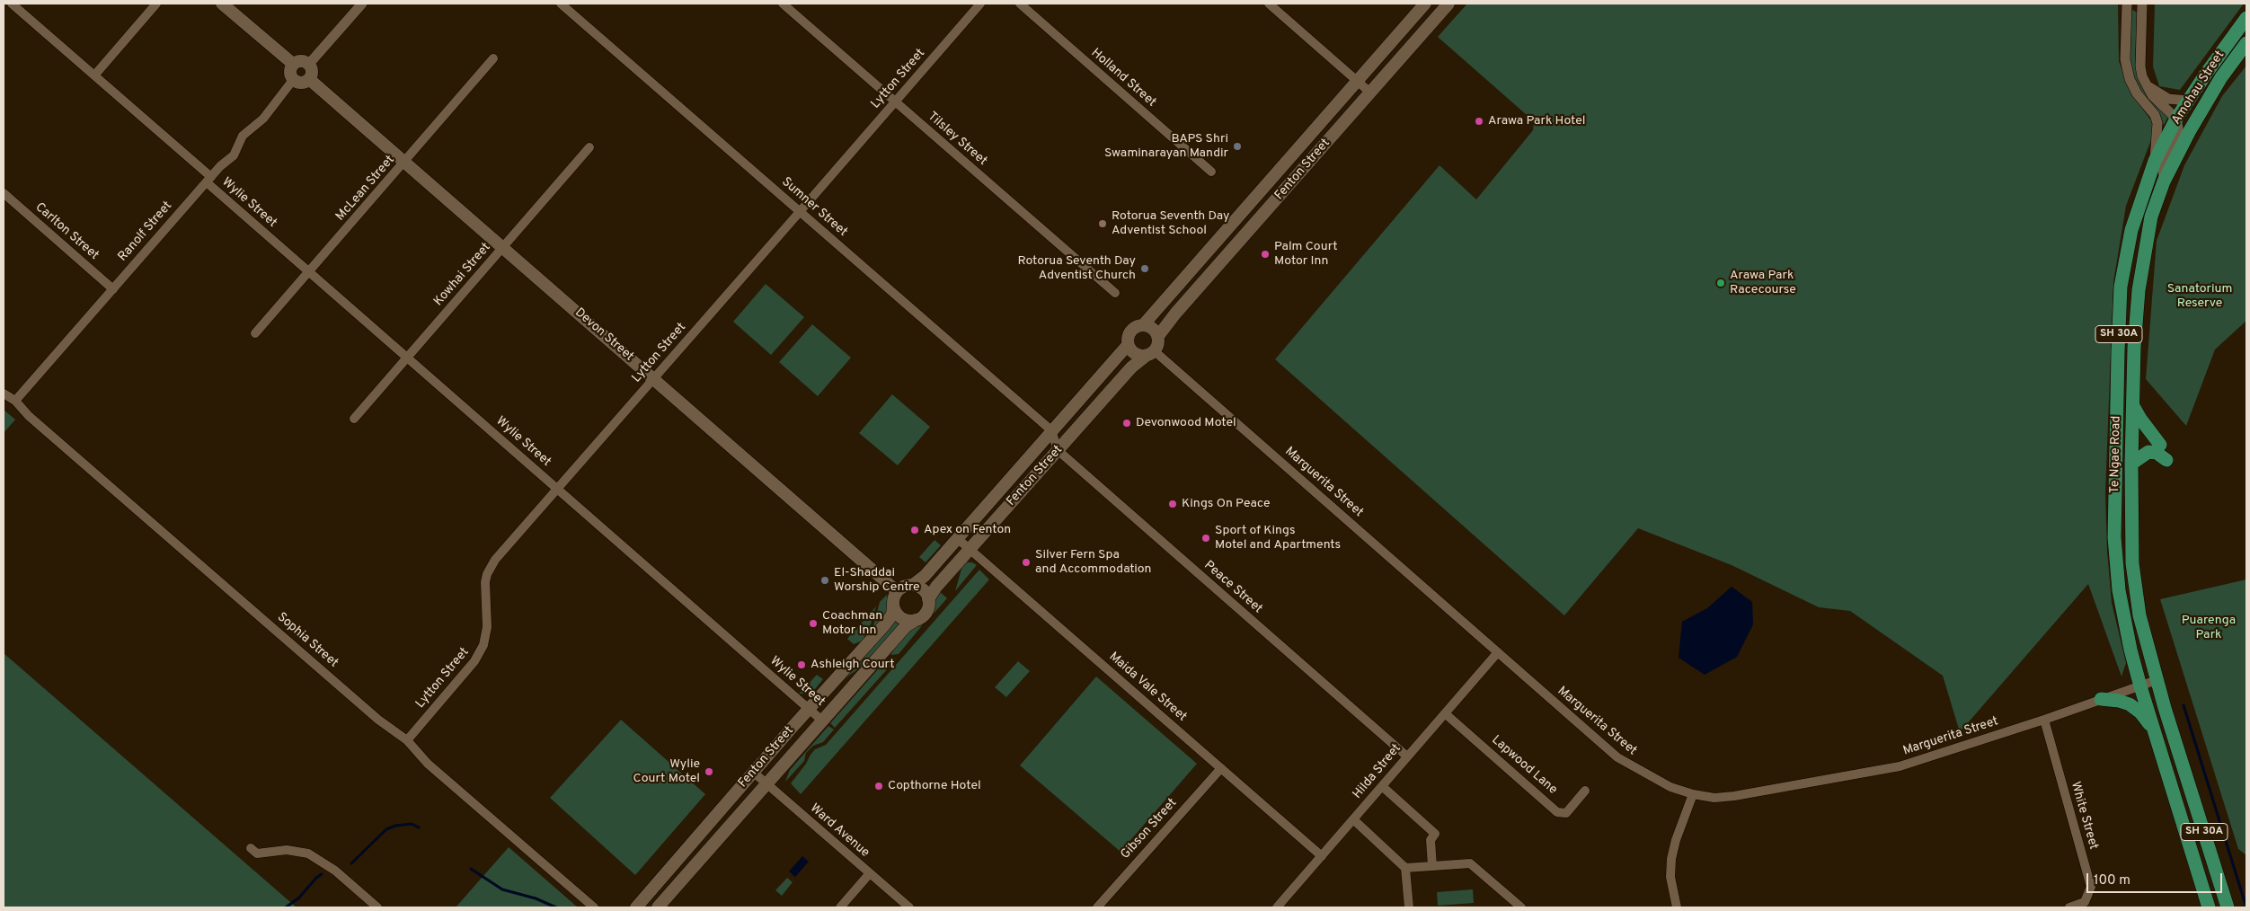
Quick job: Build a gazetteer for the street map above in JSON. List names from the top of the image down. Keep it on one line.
{"streets":{"main road":["Amohau Street","Fenton Street","SH 30A","Devon Street","Te Ngae Road"],"street":["Holland Street","Lytton Street","Tilsley Street","McLean Street","Wylie Street","Sumner Street","Carlton Street","Ranolf Street","Kowhai Street","Marguerita Street","Peace Street","Sophia Street","Maida Vale Street","Lapwood Lane","Hilda Street","White Street","Gibson Street","Ward Avenue"]},"crossings":[["Lytton Street","Tilsley Street"],["Lytton Street","Wylie Street"],["Lytton Street","Sumner Street"],["Lytton Street","Devon Street"],["Lytton Street","Sophia Street"],["Amohau Street","Te Ngae Road"],["Fenton Street","Wylie Street"],["Fenton Street","Sumner Street"],["Fenton Street","Devon Street"],["Fenton Street","Marguerita Street"],["Fenton Street","Peace Street"],["Fenton Street","Maida Vale Street"],["Fenton Street","Ward Avenue"],["McLean Street","Wylie Street"],["McLean Street","Devon Street"],["Wylie Street","Ranolf Street"],["Wylie Street","Kowhai Street"],["Carlton Street","Ranolf Street"],["Ranolf Street","Devon Street"],["Ranolf Street","Sophia Street"],["Kowhai Street","Devon Street"],["Te Ngae Road","Marguerita Street"],["Marguerita Street","Hilda Street"],["Marguerita Street","White Street"],["Peace Street","Hilda Street"],["Maida Vale Street","Hilda Street"],["Maida Vale Street","Gibson Street"],["Lapwood Lane","Hilda Street"]],"parks":["Sanatorium Reserve","Puarenga Park"],"places":["Arawa Park Hotel","BAPS Shri Swaminarayan Mandir","Rotorua Seventh Day Adventist School","Palm Court Motor Inn","Rotorua Seventh Day Adventist Church","Arawa Park Racecourse","Devonwood Motel","Kings On Peace","Apex on Fenton","Sport of Kings Motel and Apartments","Silver Fern Spa and Accommodation","El-Shaddai Worship Centre","Coachman Motor Inn","Ashleigh Court","Wylie Court Motel","Copthorne Hotel"],"scale_bar":"100 m"}
